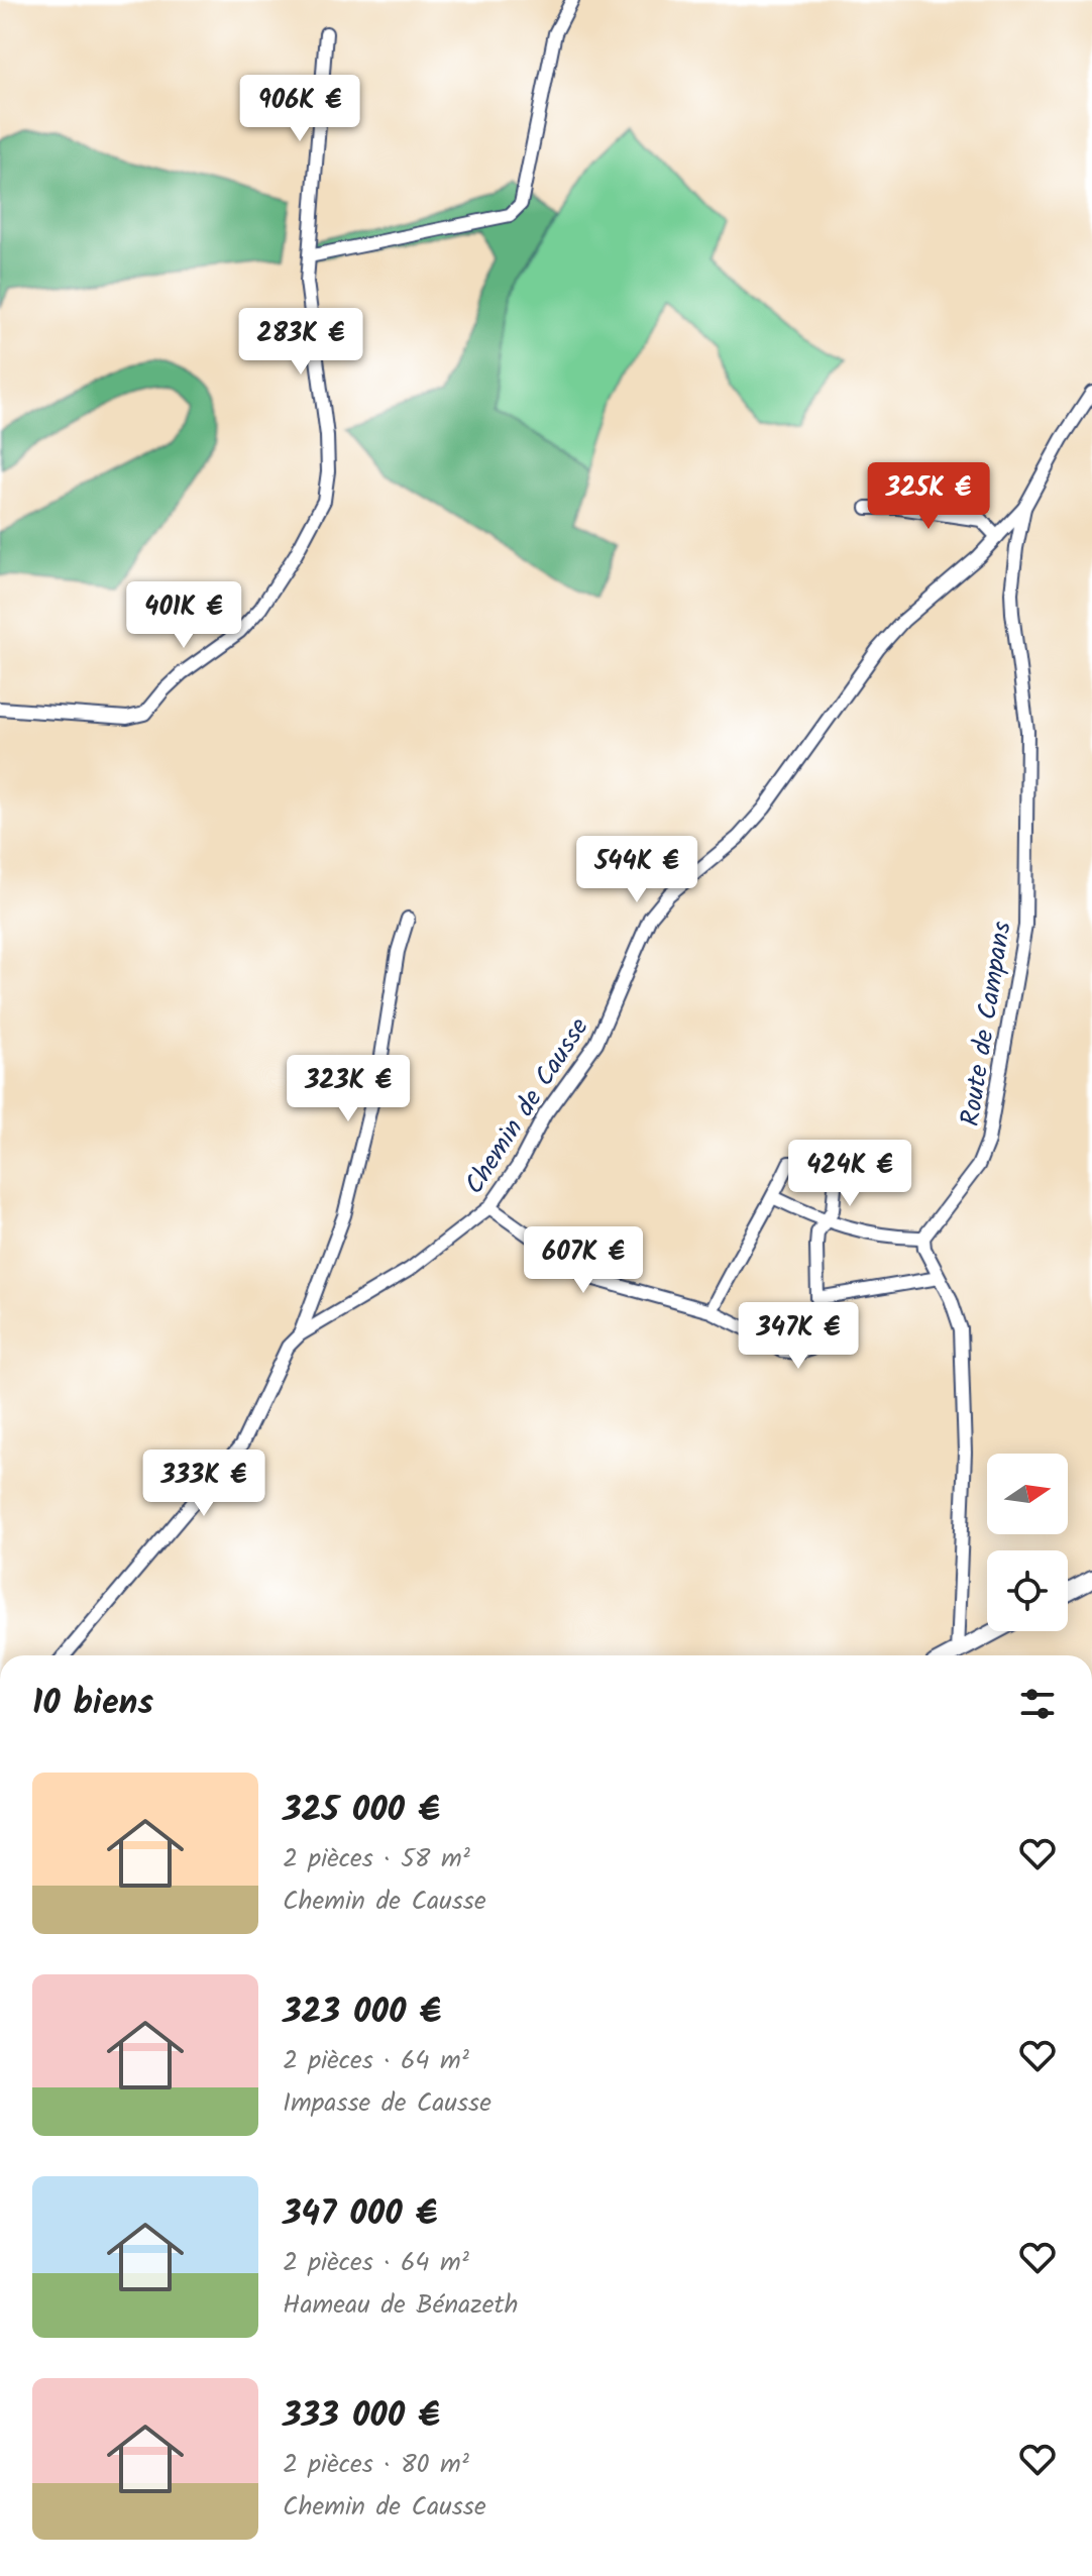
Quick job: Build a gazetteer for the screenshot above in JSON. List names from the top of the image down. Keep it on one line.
{"streets":{"street":["Route de Campans","Chemin de Causse"]},"crossings":[["Route de Campans","Chemin de Causse"]],"north":"right","page":{"price":["906K €","283K €","325K €","401K €","544K €","323K €","424K €","607K €","347K €","333K €"],"heading":"10 biens","list":[{"name":"325 000 €","note":"2 pièces · 58 m² · Chemin de Causse"},{"name":"323 000 €","note":"2 pièces · 64 m² · Impasse de Causse"},{"name":"347 000 €","note":"2 pièces · 64 m² · Hameau de Bénazeth"},{"name":"333 000 €","note":"2 pièces · 80 m² · Chemin de Causse"}]}}
